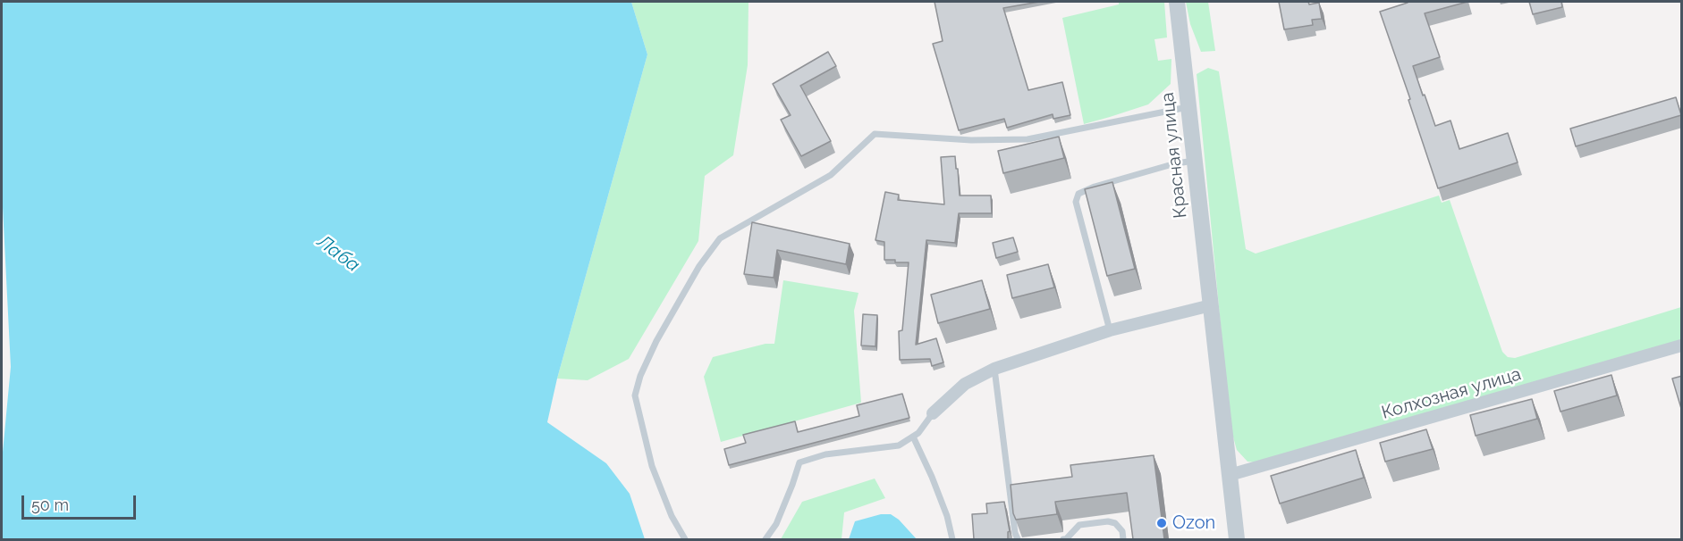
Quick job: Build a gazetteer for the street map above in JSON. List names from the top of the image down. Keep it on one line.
{"streets":{"street":["Красная улица","Колхозная улица"]},"crossings":[["Красная улица","Колхозная улица"]],"water":["Лаба"],"places":["Ozon"],"scale_bar":"50 m"}
